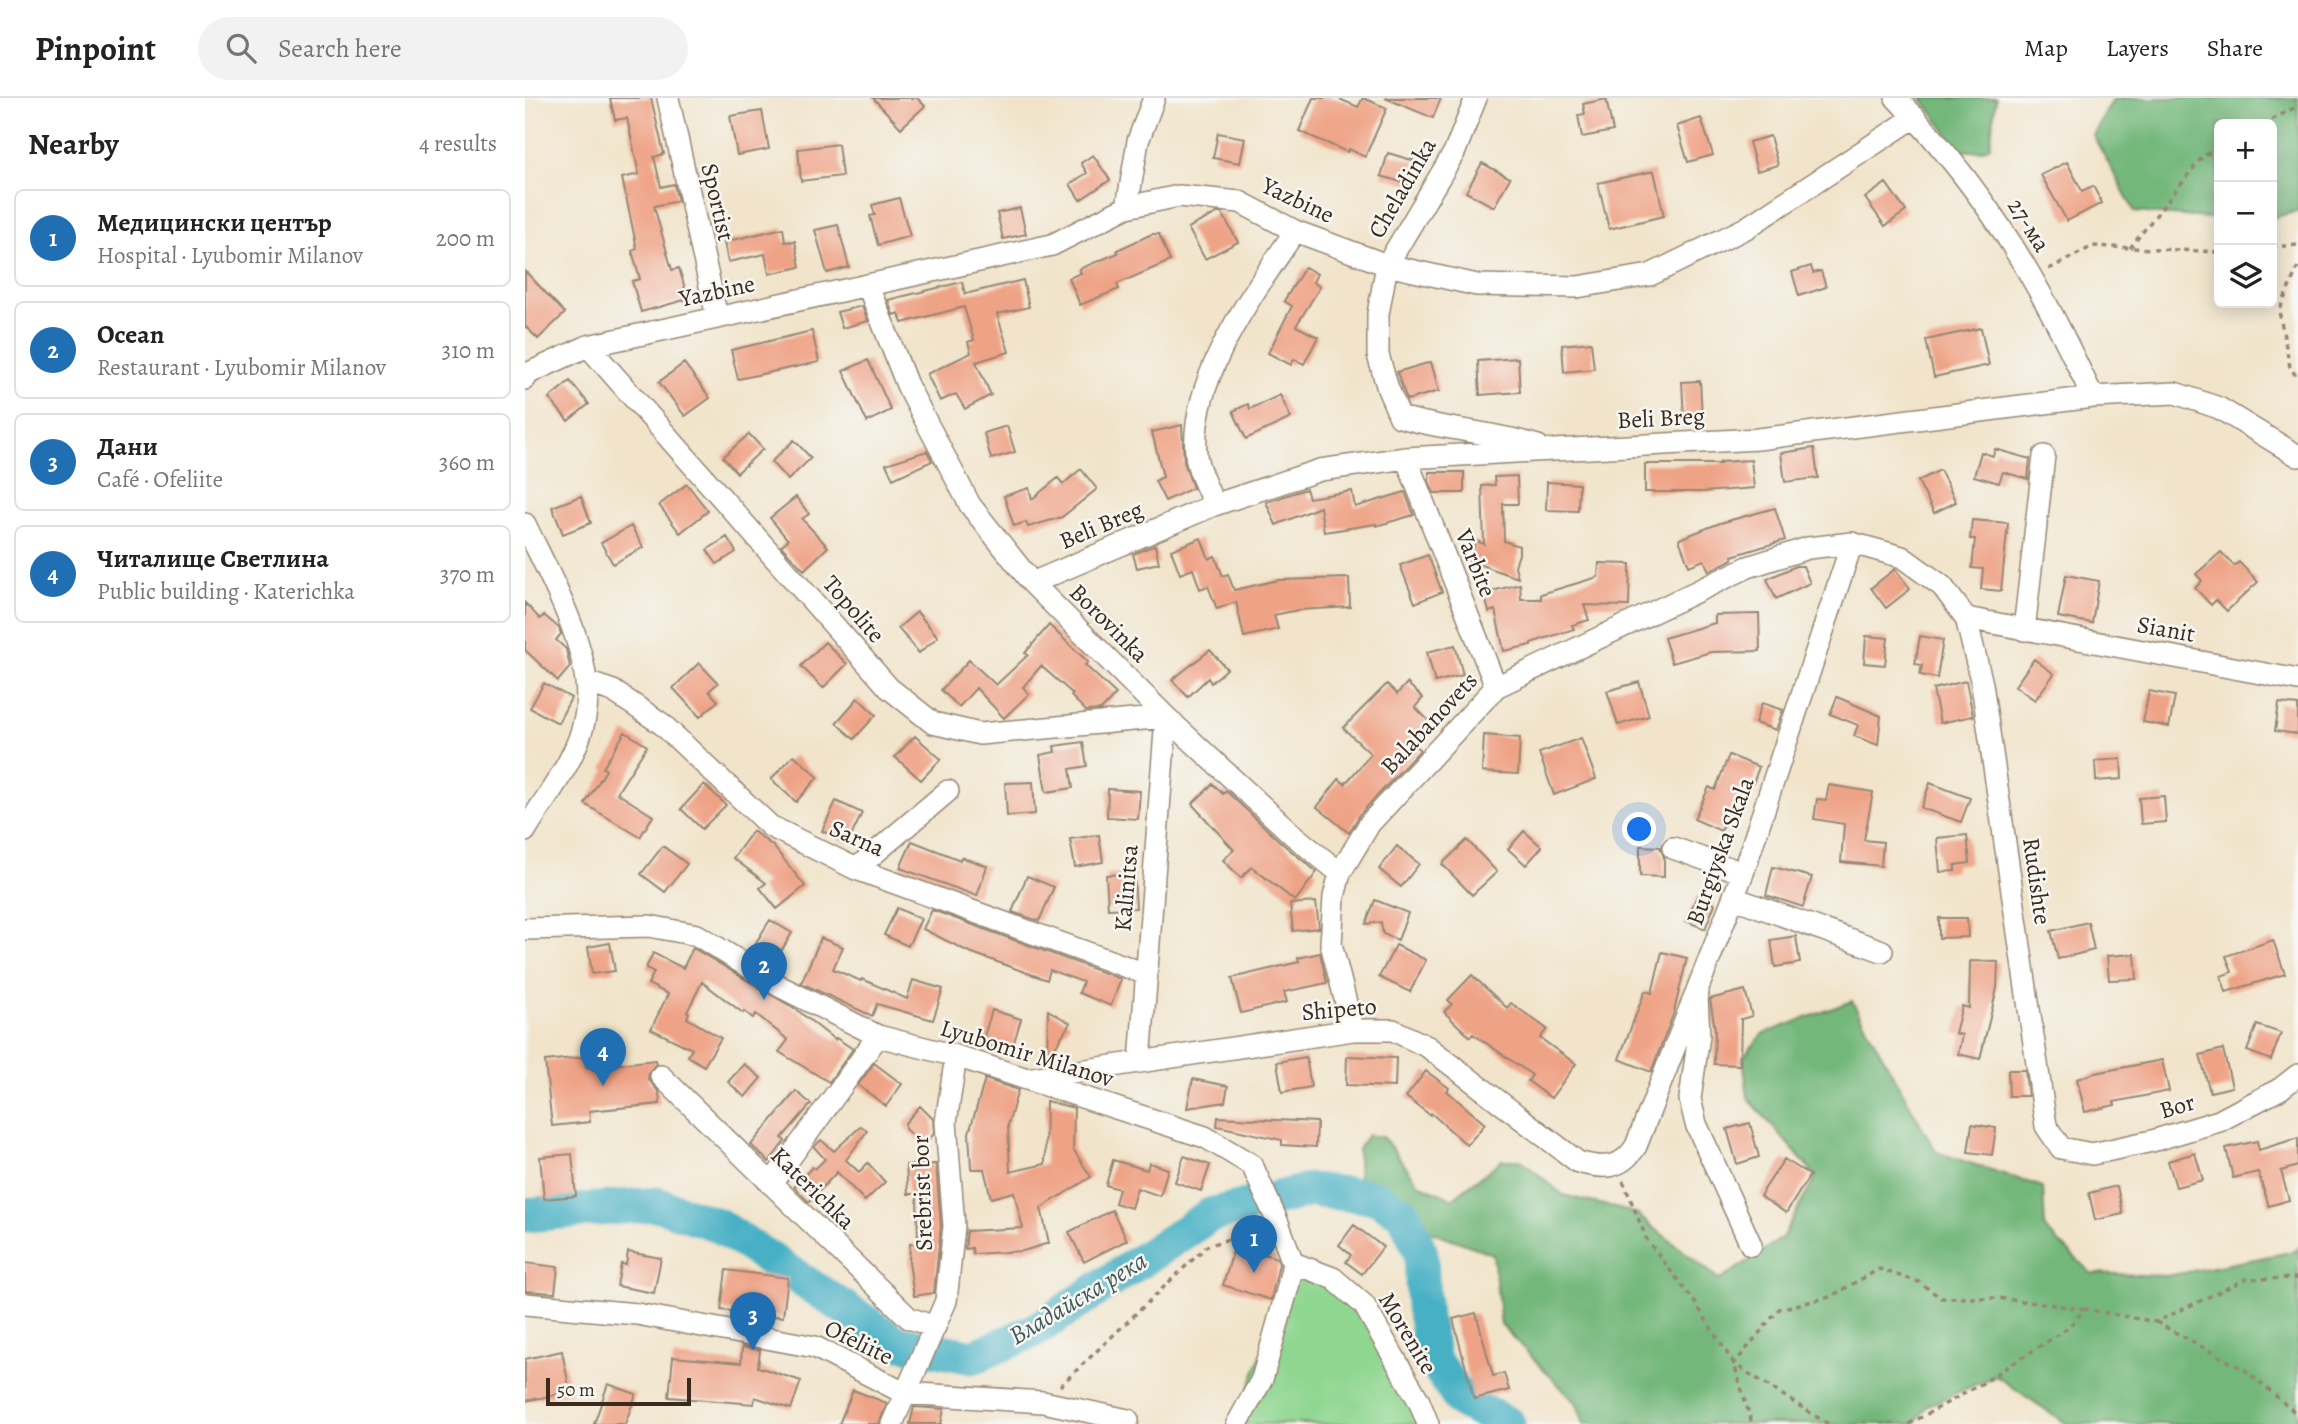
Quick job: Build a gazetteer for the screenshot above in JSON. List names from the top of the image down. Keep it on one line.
{"streets":{"street":["Cheladinka","Yazbine","Sportist","27-ма","Beli Breg","Varbite","Topolite","Borovinka","Sianit","Balabanovets","Sarna","Burgiyska Skala","Rudishte","Kalinitsa","Shipeto","Lyubomir Milanov","Bor","Katerichka","Srebrist bor","Morenite","Ofeliite"]},"crossings":[["Cheladinka","Yazbine"],["Yazbine","Sportist"],["Yazbine","27-ма"],["Yazbine","Topolite"],["Yazbine","Borovinka"],["27-ма","Beli Breg"],["Beli Breg","Varbite"],["Beli Breg","Borovinka"],["Varbite","Balabanovets"],["Topolite","Borovinka"],["Topolite","Kalinitsa"],["Borovinka","Balabanovets"],["Borovinka","Kalinitsa"],["Sianit","Rudishte"],["Balabanovets","Burgiyska Skala"],["Balabanovets","Shipeto"],["Sarna","Kalinitsa"],["Burgiyska Skala","Shipeto"],["Rudishte","Bor"],["Kalinitsa","Shipeto"],["Shipeto","Lyubomir Milanov"],["Lyubomir Milanov","Srebrist bor"],["Lyubomir Milanov","Morenite"],["Katerichka","Srebrist bor"],["Srebrist bor","Ofeliite"]],"water":["Владайска река"],"scale_bar":"50 m","page":{"header":"Pinpoint","search":"Search here","nav":["Map","Layers","Share"],"heading":["Nearby","4 results"],"map_buttons":["+","−"],"list":[{"mark":"1","name":"Медицински център","note":"Hospital · Lyubomir Milanov","value":"200 m"},{"mark":"2","name":"Ocean","note":"Restaurant · Lyubomir Milanov","value":"310 m"},{"mark":"3","name":"Дани","note":"Café · Ofeliite","value":"360 m"},{"mark":"4","name":"Читалище Светлина","note":"Public building · Katerichka","value":"370 m"}],"pins":["2","4","1","3"],"scale":"50 m"}}
